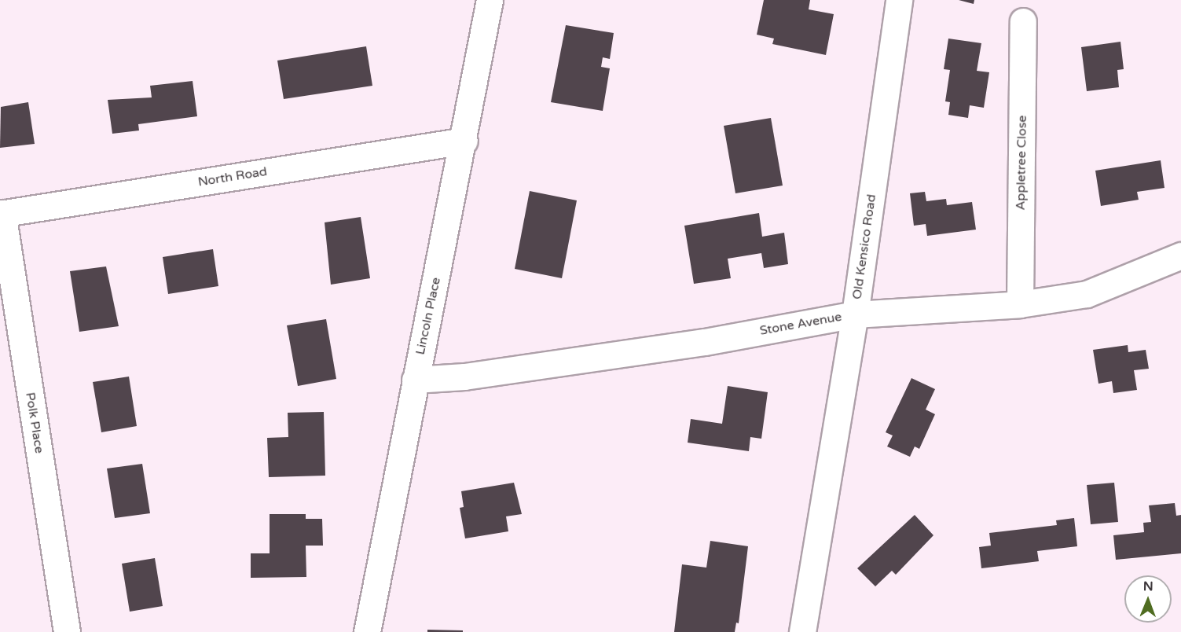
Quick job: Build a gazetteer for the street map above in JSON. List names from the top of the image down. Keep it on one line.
{"streets":{"street":["Appletree Close","North Road","Old Kensico Road","Lincoln Place","Stone Avenue","Polk Place"]},"crossings":[["Appletree Close","Stone Avenue"],["North Road","Lincoln Place"],["North Road","Polk Place"],["Old Kensico Road","Stone Avenue"],["Lincoln Place","Stone Avenue"]],"north":"top"}
